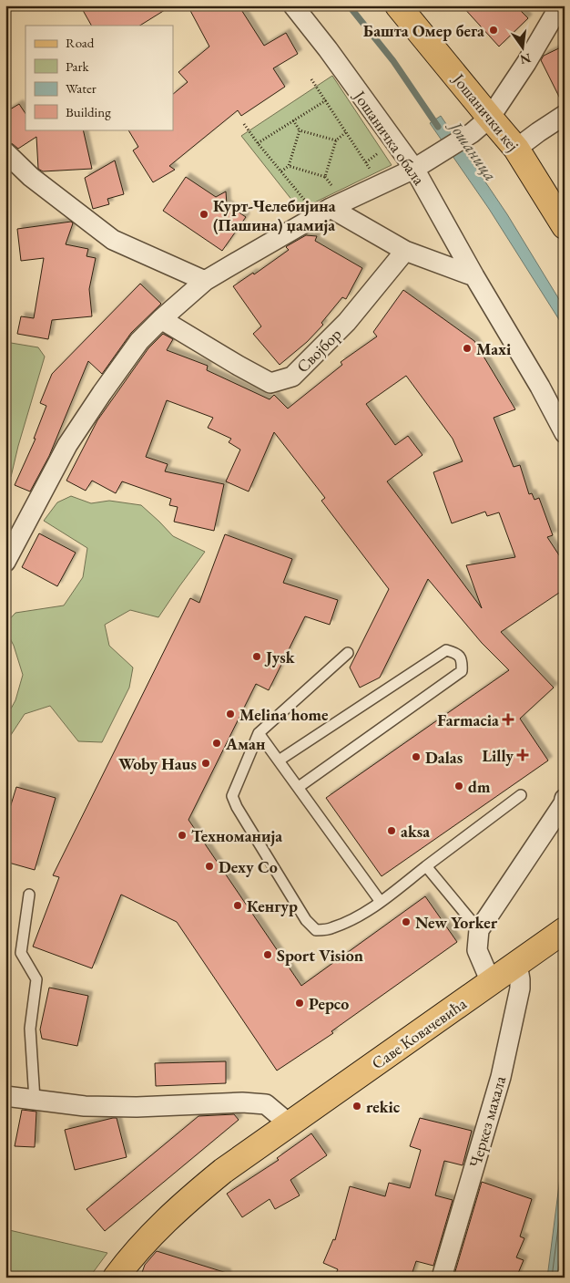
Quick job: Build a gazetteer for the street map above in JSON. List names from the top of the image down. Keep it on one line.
{"streets":{"main road":["Јошанички кеј","Саве Ковачевића"],"street":["Јошаничка обала","Својбор","Черкез махала"]},"crossings":[["Саве Ковачевића","Черкез махала"]],"water":["Јошаница"],"places":{"other":["Башта Омер бега","Курт-Челебијина (Пашина) џамија","Maxi","Jysk","Melina home","Аман","Dalas","Woby Haus","dm","aksa","Техноманија","Dexy Co","Кенгур","New Yorker","Sport Vision","Pepco","rekic"],"health":["Farmacia","Lilly"]},"legend":["Road","Park","Water","Building"],"north":"bottom"}
